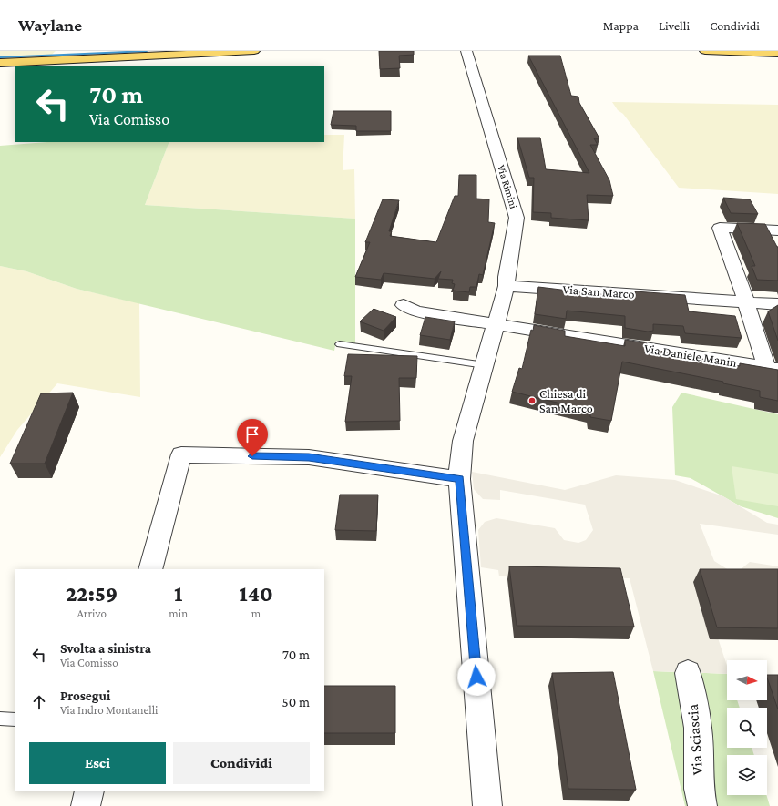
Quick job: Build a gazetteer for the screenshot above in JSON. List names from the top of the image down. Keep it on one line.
{"streets":{"street":["Via Rimini","Via San Marco","Via Daniele Manin","Via Sciascia"]},"crossings":[["Via Rimini","Via San Marco"],["Via Rimini","Via Daniele Manin"]],"places":["Chiesa di San Marco"],"north":"right","page":{"header":"Waylane","nav":["Mappa","Livelli","Condividi"],"turn":["70 m","Via Comisso"],"eta":["22:59","Arrivo","1","min","140","m"],"list":[{"name":"Svolta a sinistra","note":"Via Comisso","value":"70 m"},{"name":"Prosegui","note":"Via Indro Montanelli","value":"50 m"}],"buttons":["Esci","Condividi"]}}
